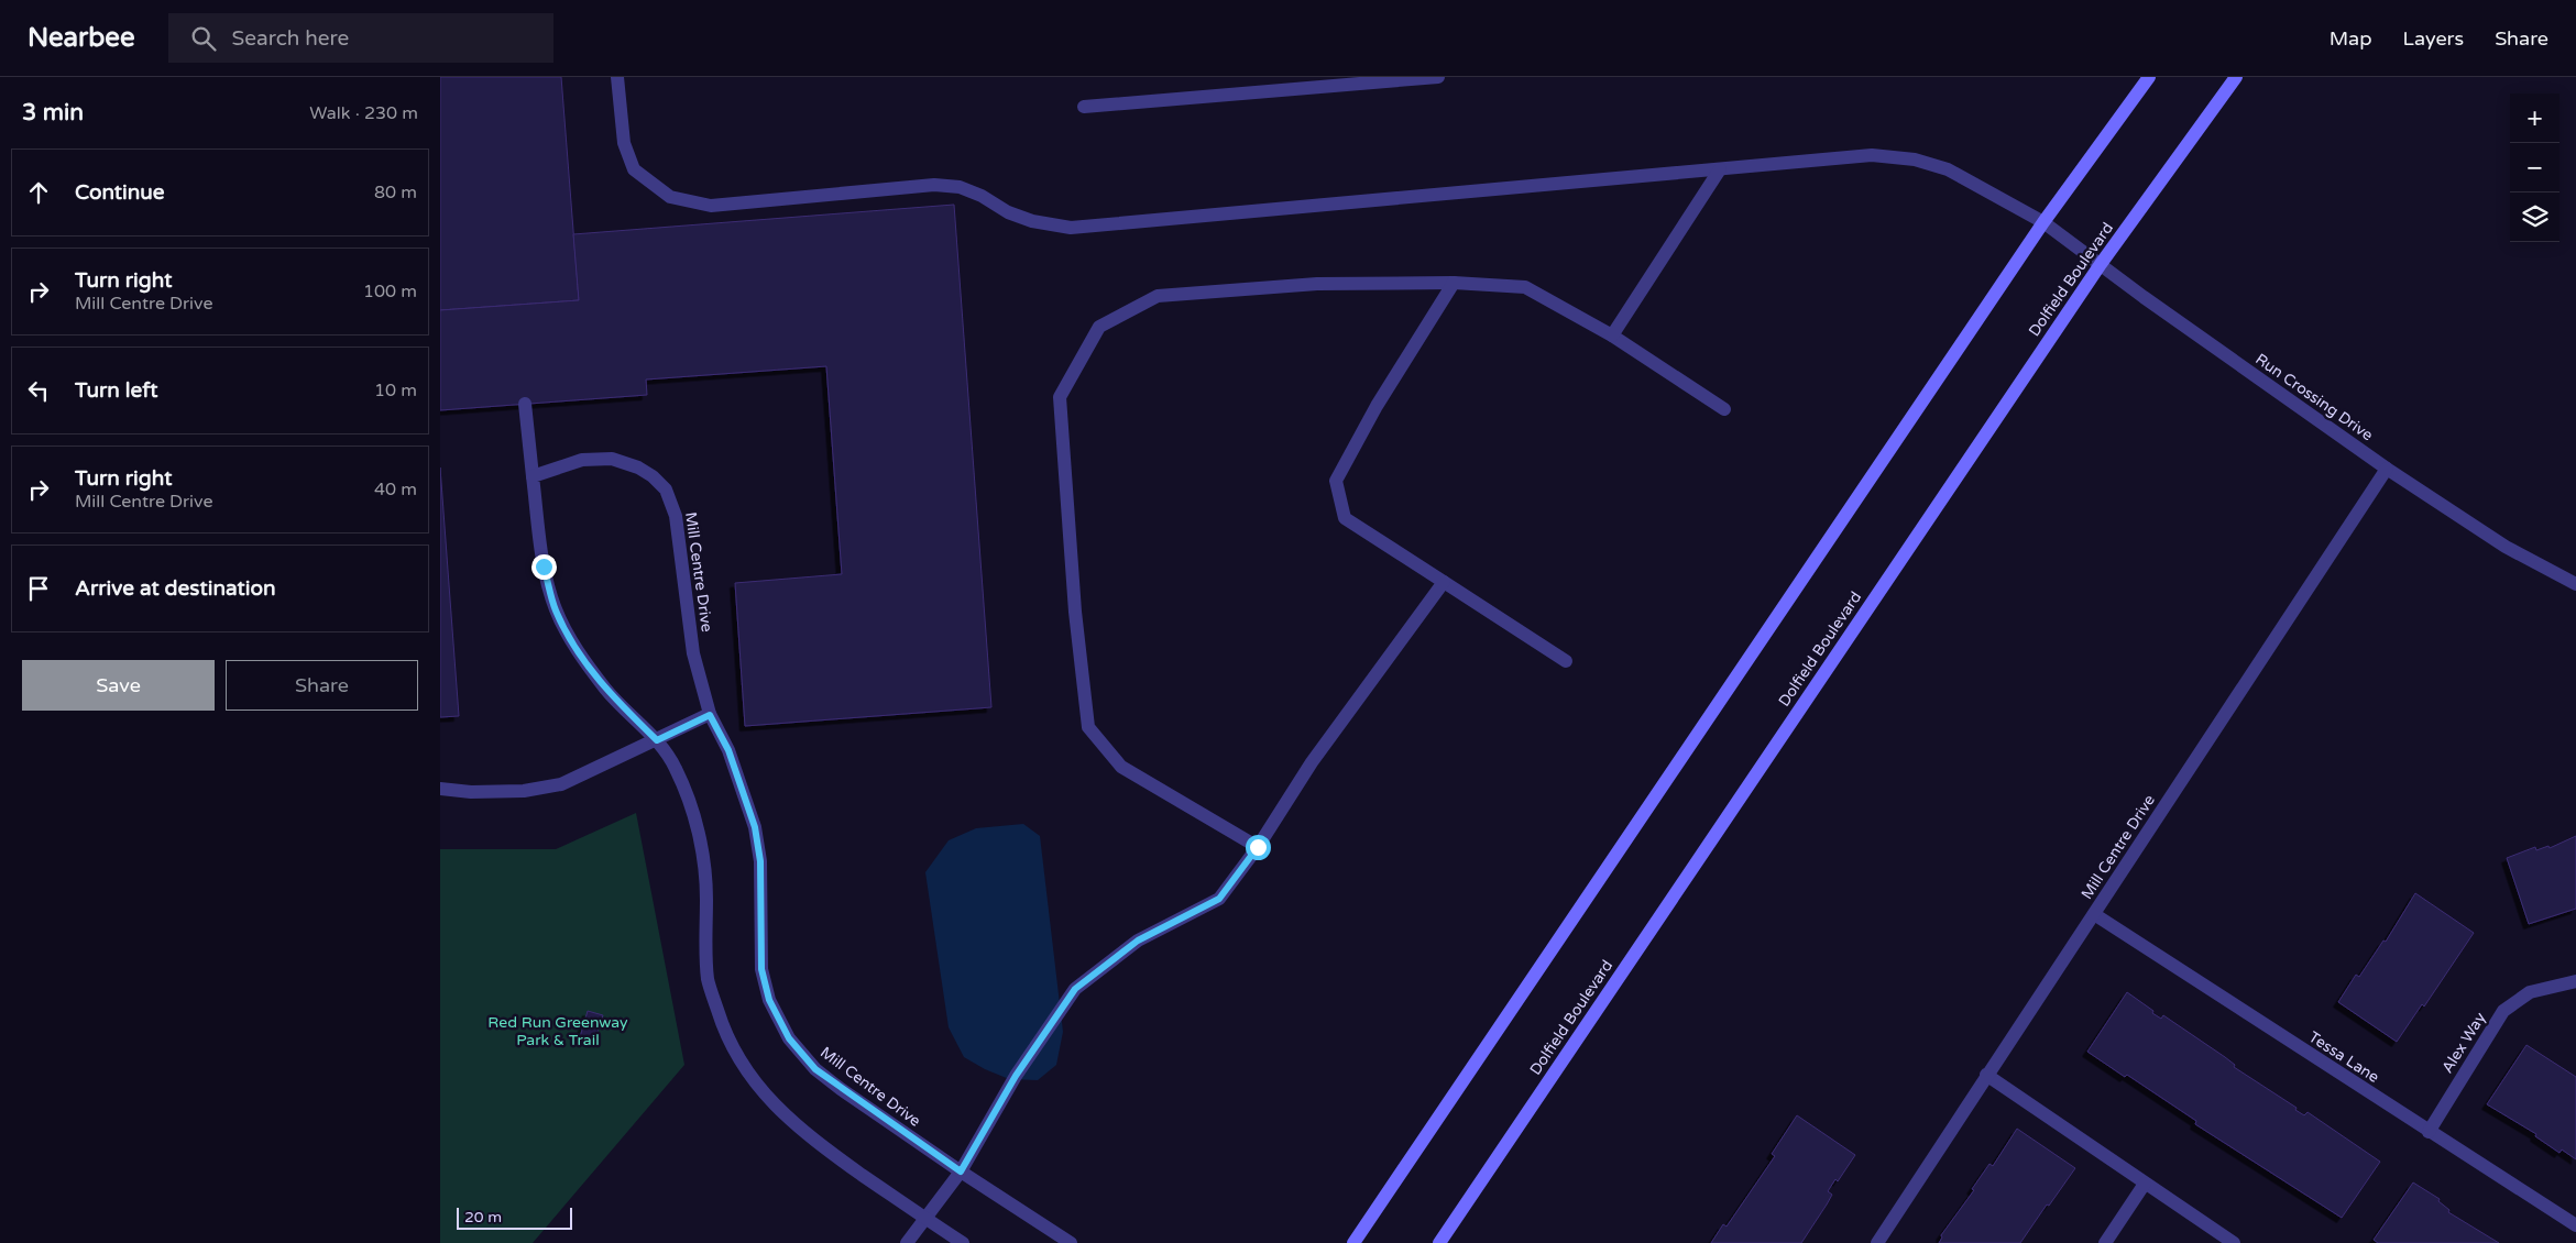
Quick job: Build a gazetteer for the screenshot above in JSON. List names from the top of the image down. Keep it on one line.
{"streets":{"main road":["Dolfield Boulevard"],"street":["Run Crossing Drive","Mill Centre Drive","Alex Way","Tessa Lane"]},"crossings":[["Dolfield Boulevard","Run Crossing Drive"],["Run Crossing Drive","Mill Centre Drive"],["Mill Centre Drive","Tessa Lane"],["Alex Way","Tessa Lane"]],"parks":["Red Run Greenway Park & Trail"],"scale_bar":"20 m","page":{"header":"Nearbee","search":"Search here","nav":["Map","Layers","Share"],"heading":["3 min","Walk · 230 m"],"map_buttons":["+","−"],"list":[["Continue","80 m"],["Turn right","Mill Centre Drive","100 m"],["Turn left","10 m"],["Turn right","Mill Centre Drive","40 m"],"Arrive at destination"],"buttons":["Save","Share"],"scale":"20 m"}}
